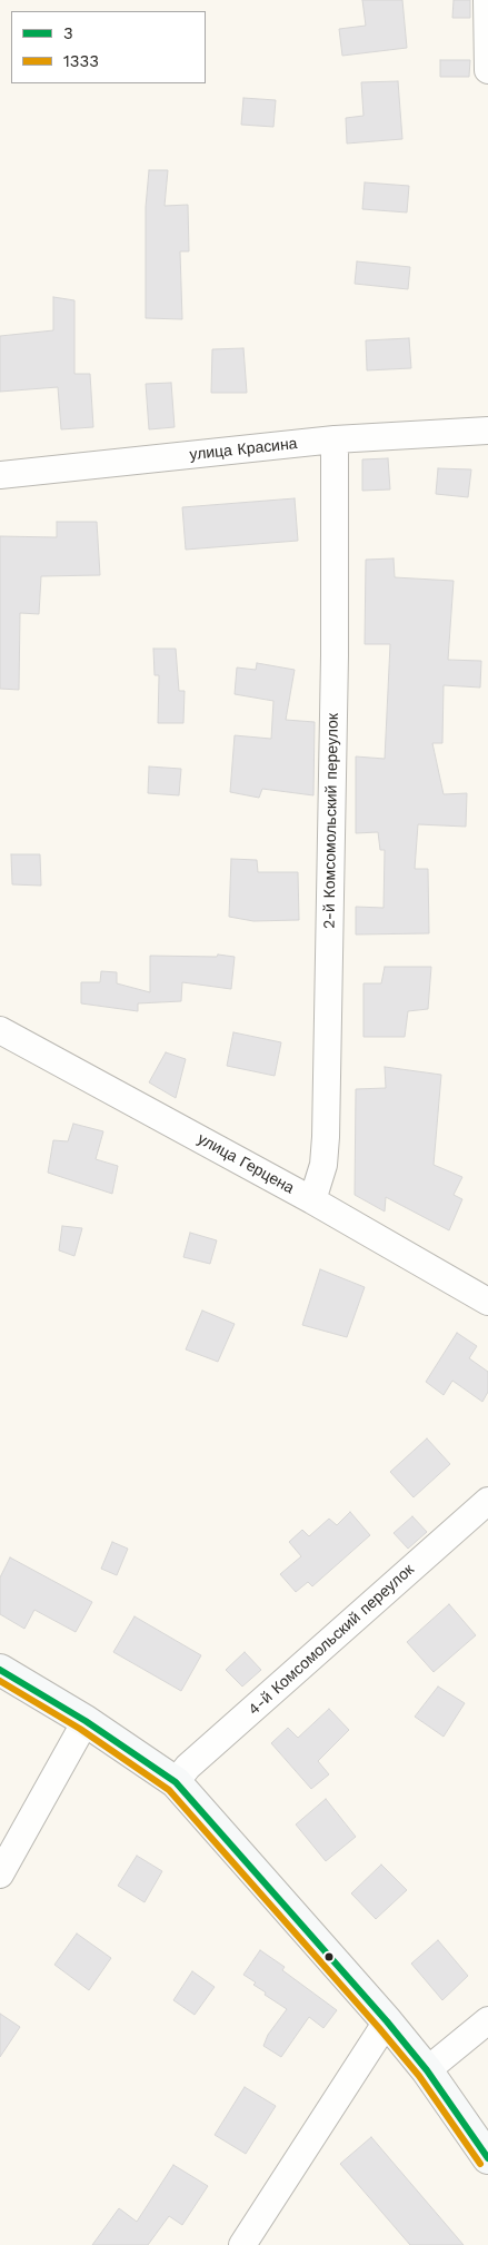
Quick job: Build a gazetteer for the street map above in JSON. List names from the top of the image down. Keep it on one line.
{"streets":{"street":["улица Красина","2-й Комсомольский переулок","улица Герцена","4-й Комсомольский переулок"]},"crossings":[["улица Красина","2-й Комсомольский переулок"],["2-й Комсомольский переулок","улица Герцена"]],"lines":["transit line 3","transit line 1333"],"legend":["3","1333"]}
